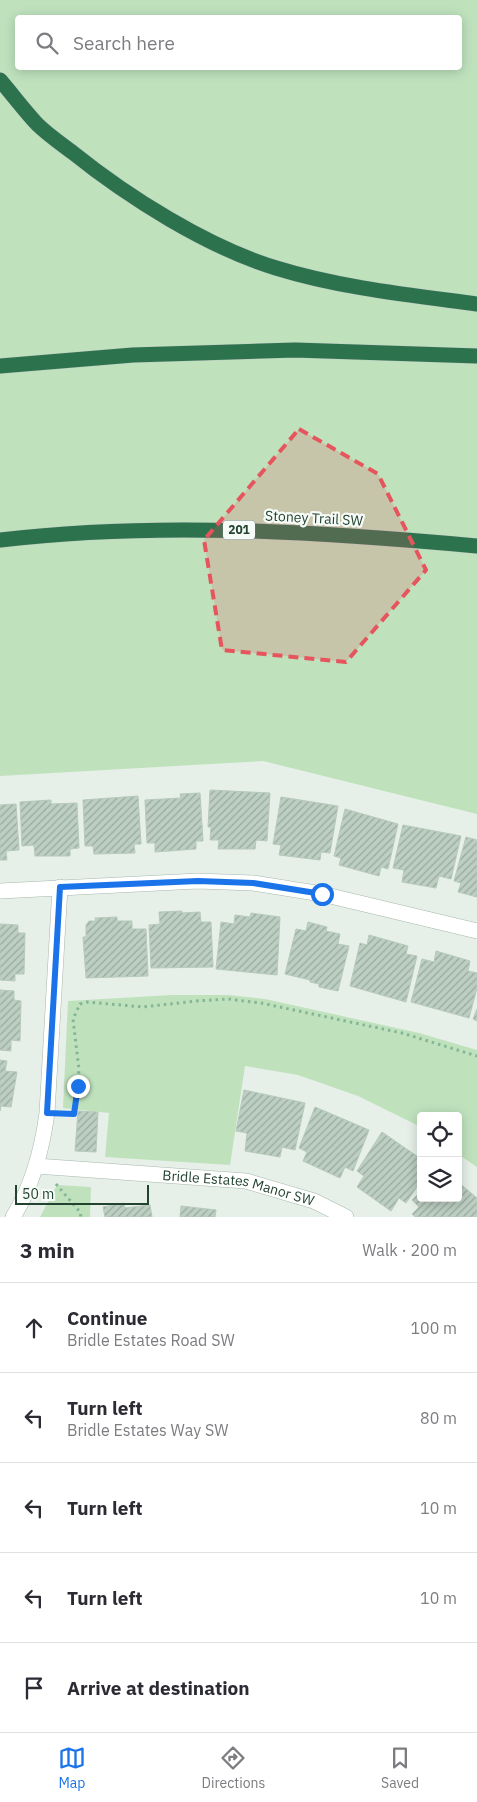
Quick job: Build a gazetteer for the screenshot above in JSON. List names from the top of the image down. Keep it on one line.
{"streets":{"highway":["Stoney Trail SW","201"],"street":["Bridle Estates Manor SW"]},"scale_bar":"50 m","page":{"search":"Search here","scale":"50 m","heading":["3 min","Walk · 200 m"],"list":[["Continue","Bridle Estates Road SW","100 m"],["Turn left","Bridle Estates Way SW","80 m"],["Turn left","10 m"],["Turn left","10 m"],"Arrive at destination"],"nav":["Map","Directions","Saved"]}}
